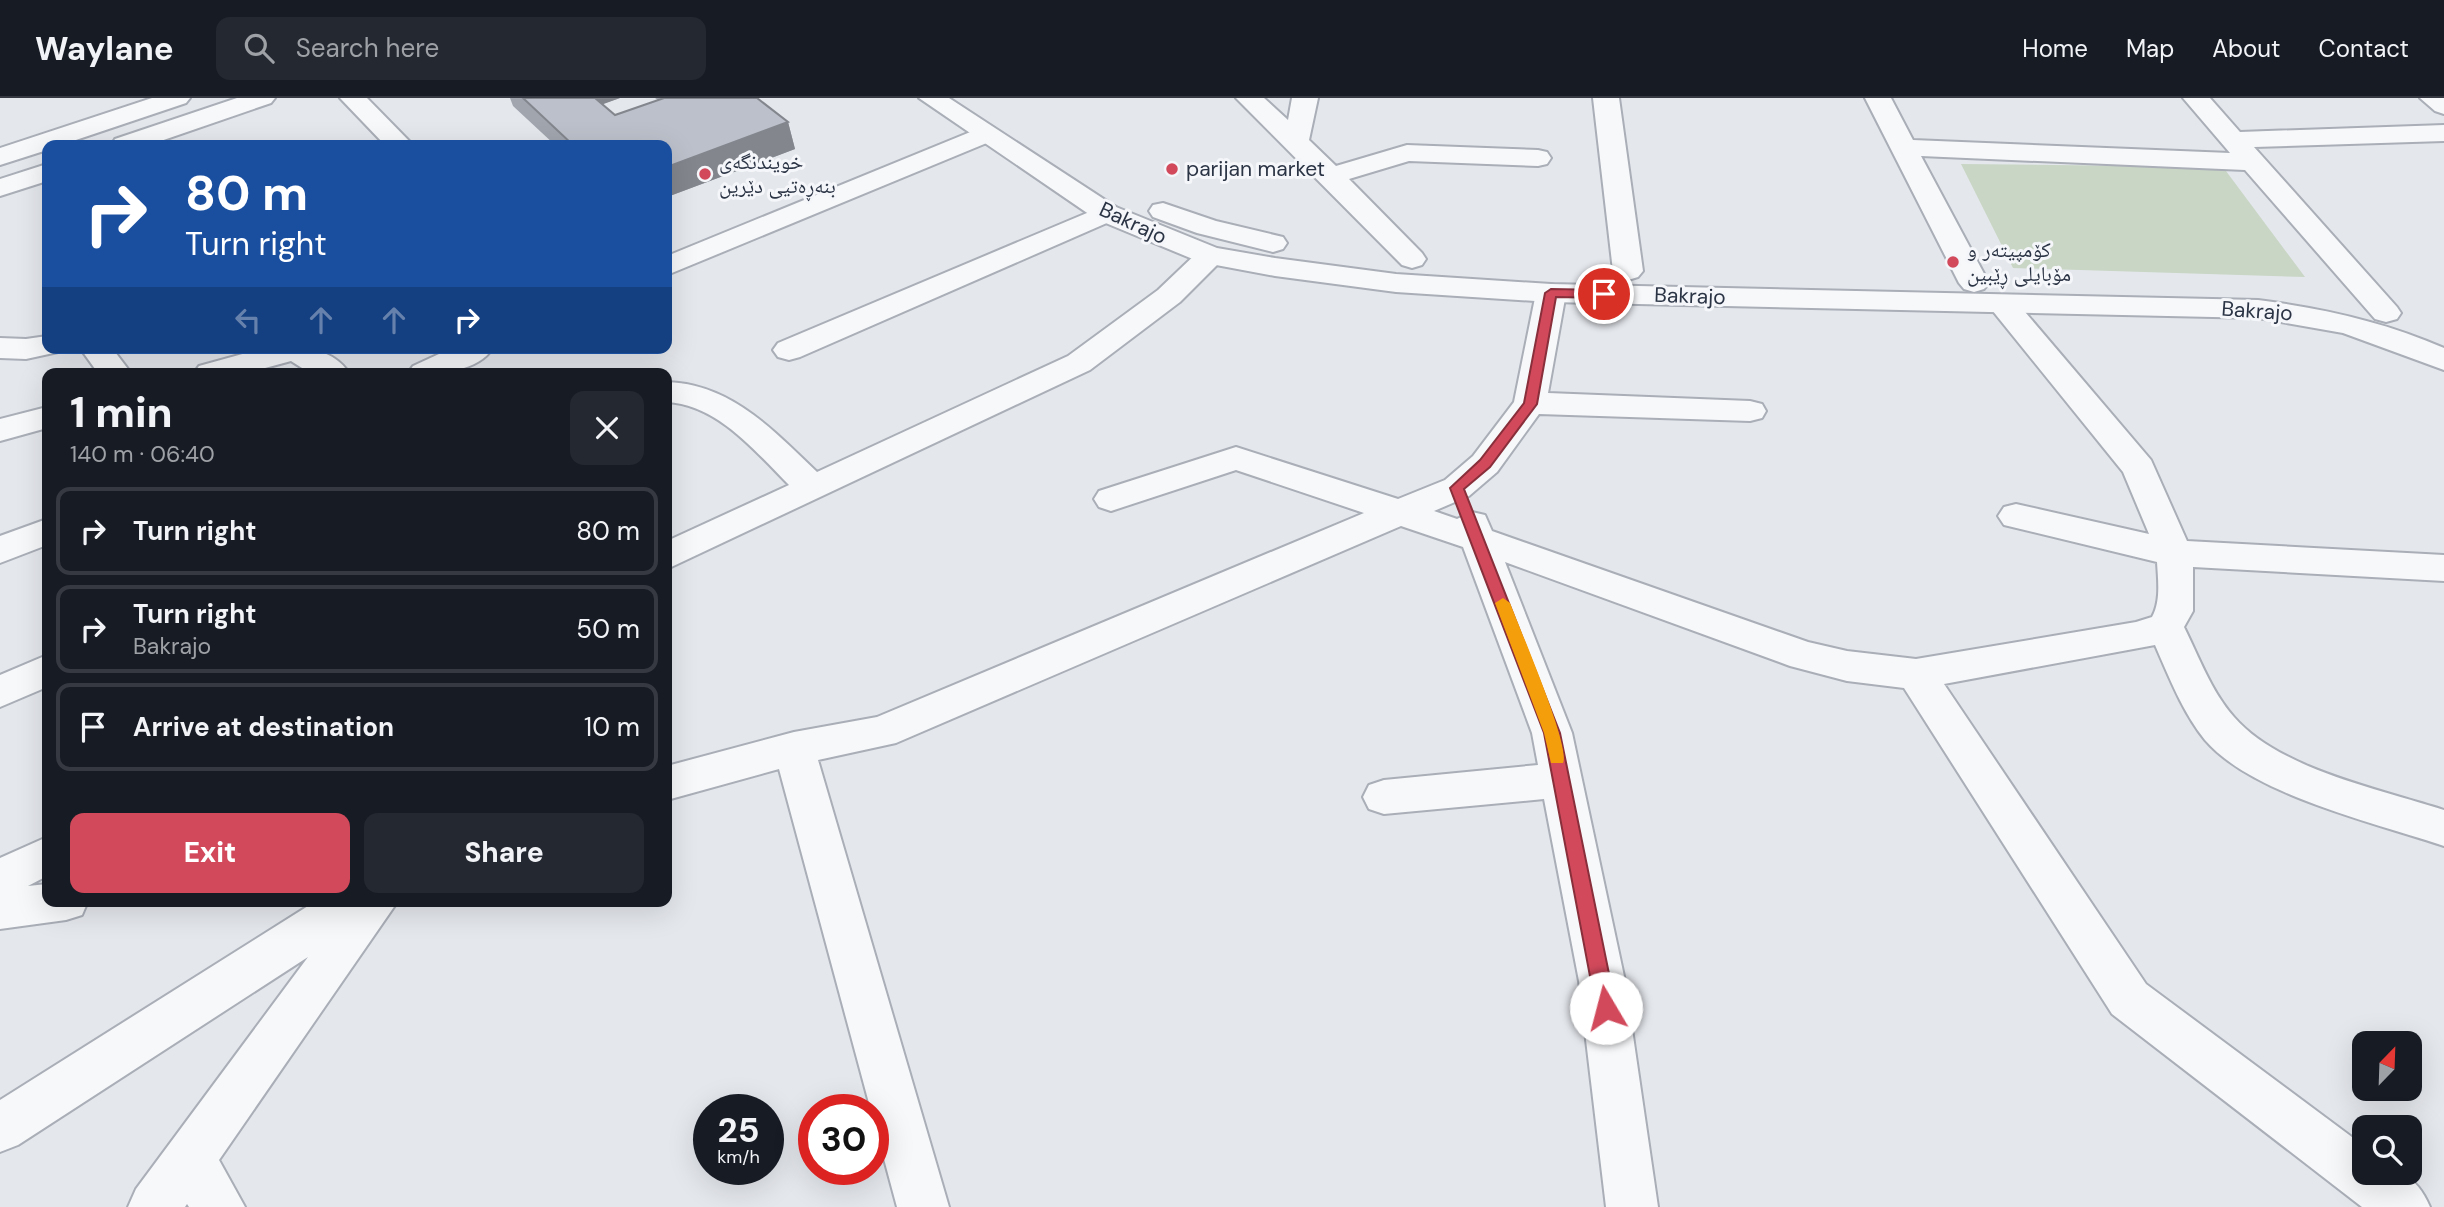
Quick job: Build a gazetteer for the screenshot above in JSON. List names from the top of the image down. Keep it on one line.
{"streets":{"street":["Bakrajo"]},"places":["parijan market","خویندنگەی بنەڕەتیی دێرین","کۆمپیتەر و مۆبایلی ڕێبین"],"north":"top right","page":{"header":"Waylane","search":"Search here","nav":["Home","Map","About","Contact"],"turn":["80 m","Turn right"],"heading":["1 min","140 m · 06:40"],"list":[{"name":"Turn right","value":"80 m"},{"name":"Turn right","note":"Bakrajo","value":"50 m"},{"name":"Arrive at destination","value":"10 m"}],"buttons":["Exit","Share"],"speed":"25 km/h","limit":"30"}}
